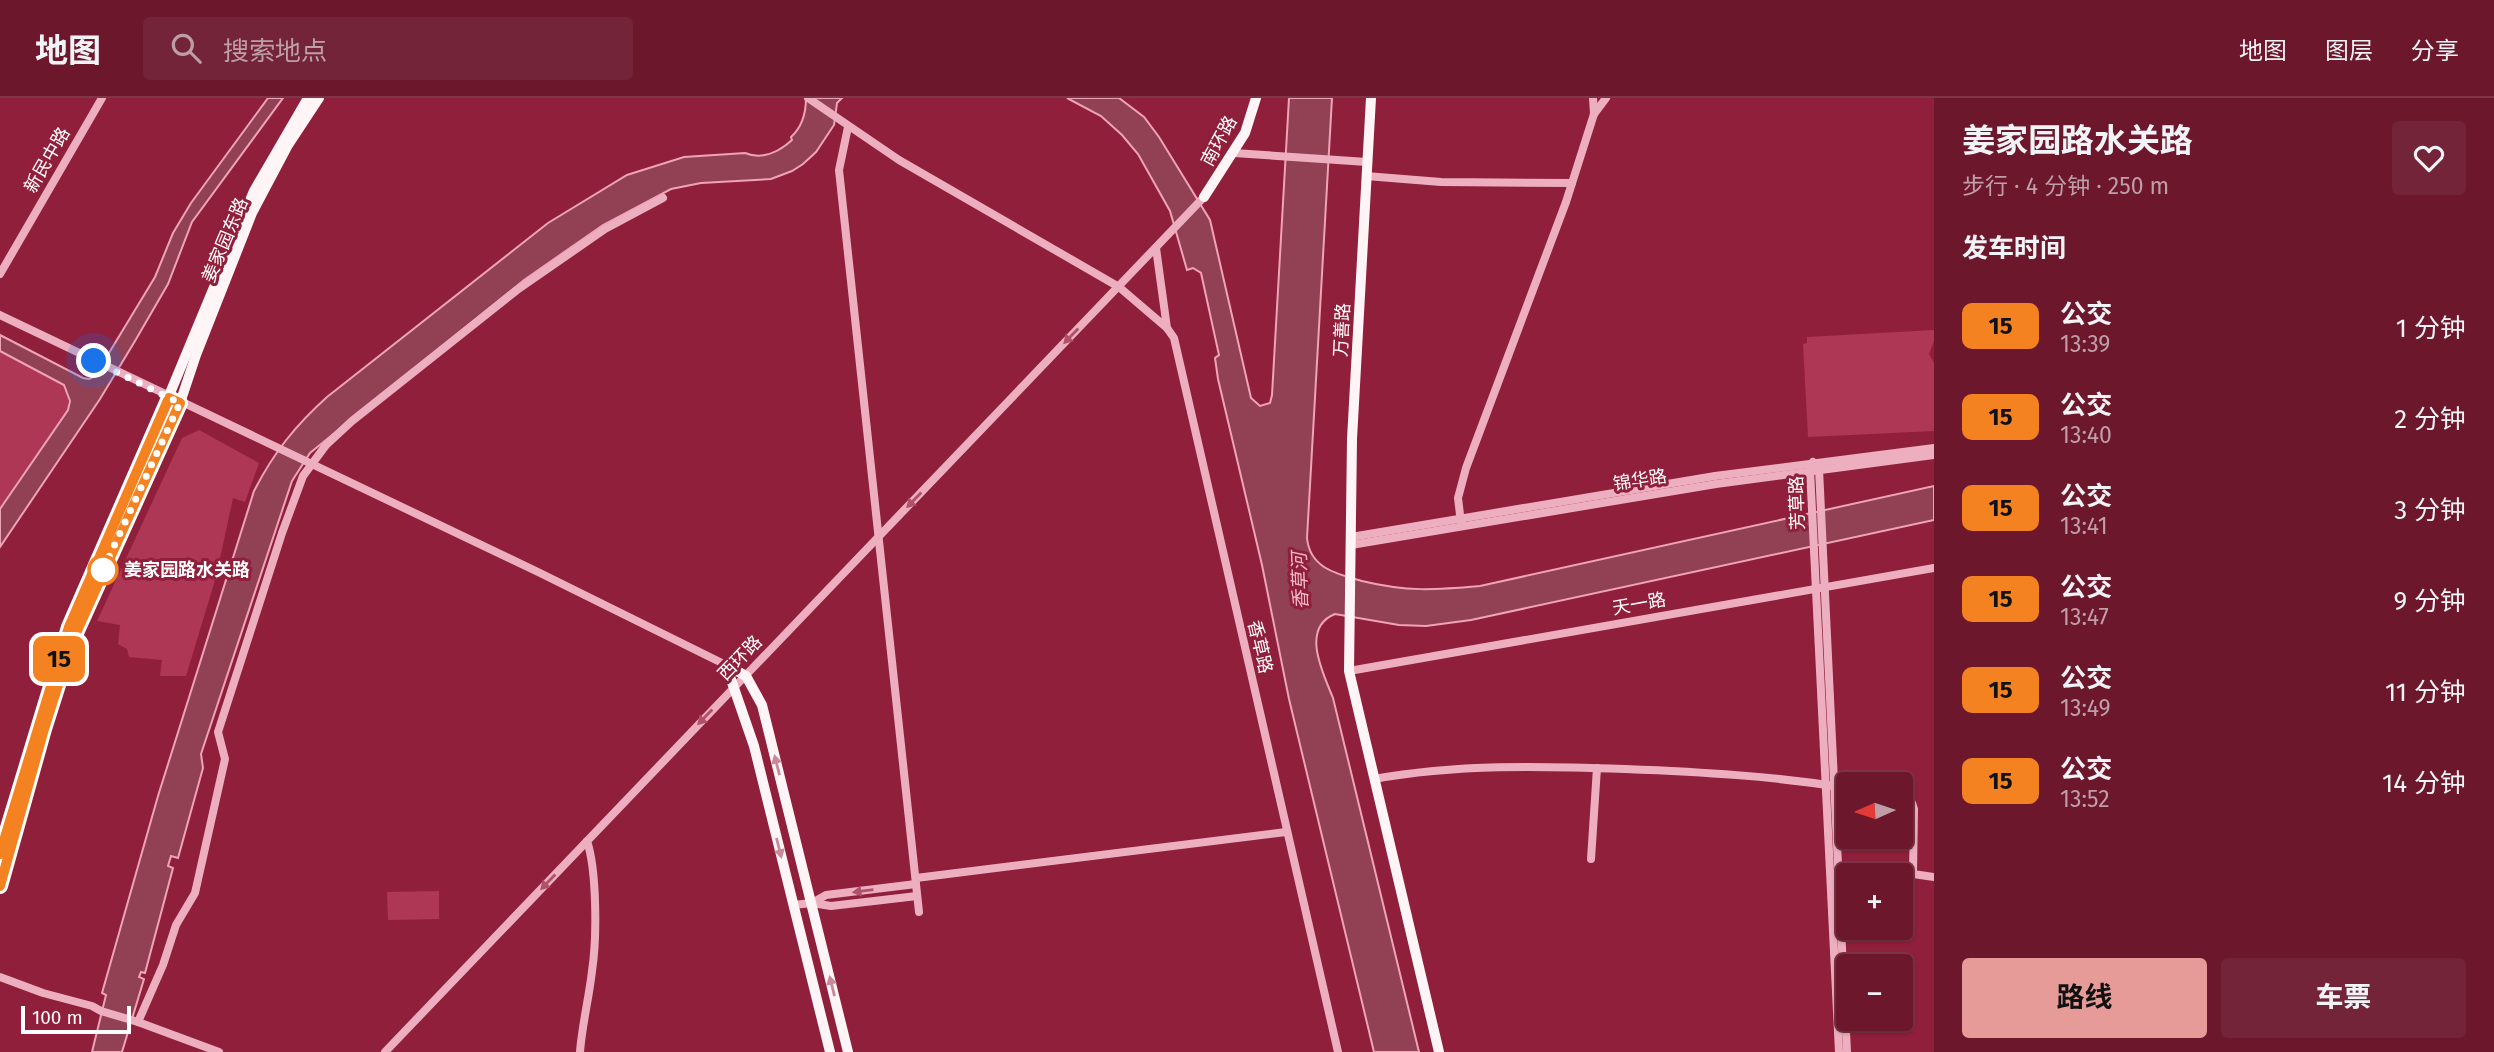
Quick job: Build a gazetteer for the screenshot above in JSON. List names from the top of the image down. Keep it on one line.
{"streets":{"main road":["南环路","姜家园东路","万善路"],"street":["新民中路","锦华路","芳草路","天一路","香草路","西环路"]},"crossings":[["万善路","锦华路"],["万善路","天一路"],["锦华路","芳草路"],["芳草路","天一路"]],"one_way":["西环路"],"water":["香草河"],"places":["姜家园路水关路"],"lines":["bus line 15"],"scale_bar":"100 m","north":"left","page":{"header":"地图","search":"搜索地点","nav":["地图","图层","分享"],"on_map":"15","heading":[["姜家园路水关路","步行 · 4 分钟 · 250 m"],"发车时间"],"list":[{"mark":"15","name":"公交","note":"13:39","value":"1 分钟"},{"mark":"15","name":"公交","note":"13:40","value":"2 分钟"},{"mark":"15","name":"公交","note":"13:41","value":"3 分钟"},{"mark":"15","name":"公交","note":"13:47","value":"9 分钟"},{"mark":"15","name":"公交","note":"13:49","value":"11 分钟"},{"mark":"15","name":"公交","note":"13:52","value":"14 分钟"}],"map_buttons":["+","−"],"buttons":["路线","车票"],"scale":"100 m"}}
